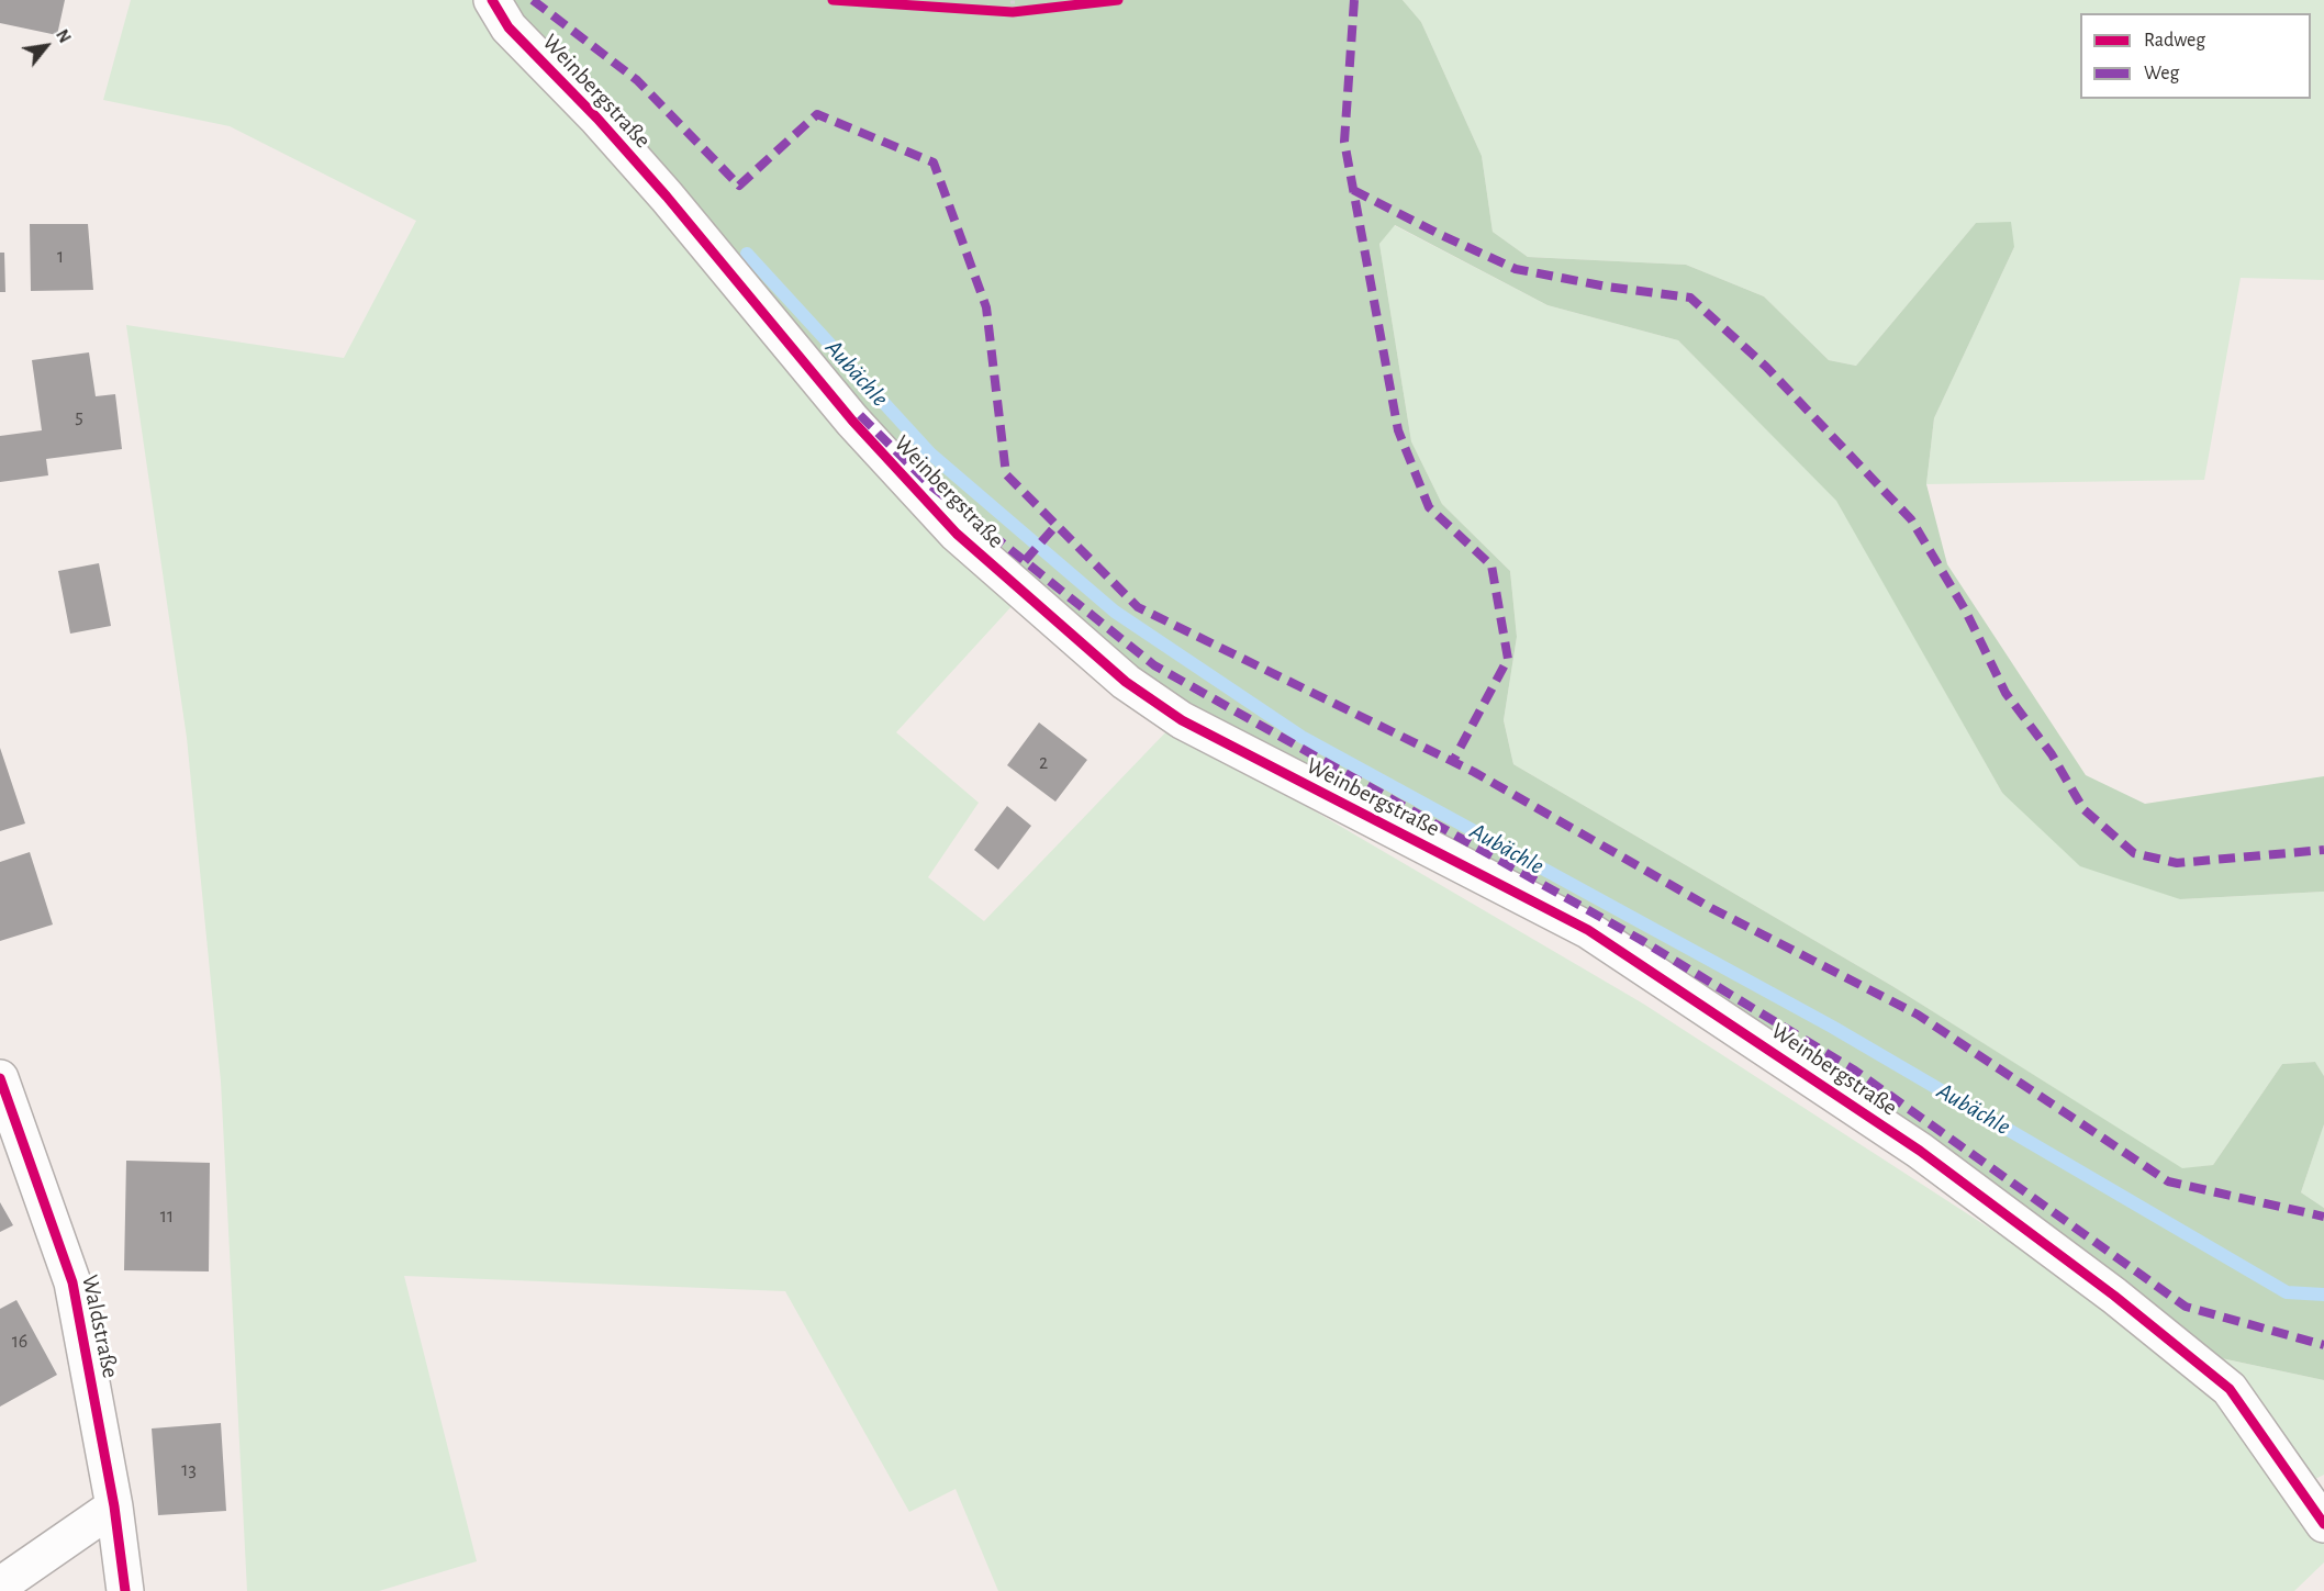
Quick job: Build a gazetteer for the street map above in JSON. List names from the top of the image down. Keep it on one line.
{"streets":{"street":["Weinbergstraße","Waldstraße"]},"water":["Aubächle"],"house_numbers":["1","5","2","11","16","13"],"legend":["Radweg","Weg"],"north":"top right"}
